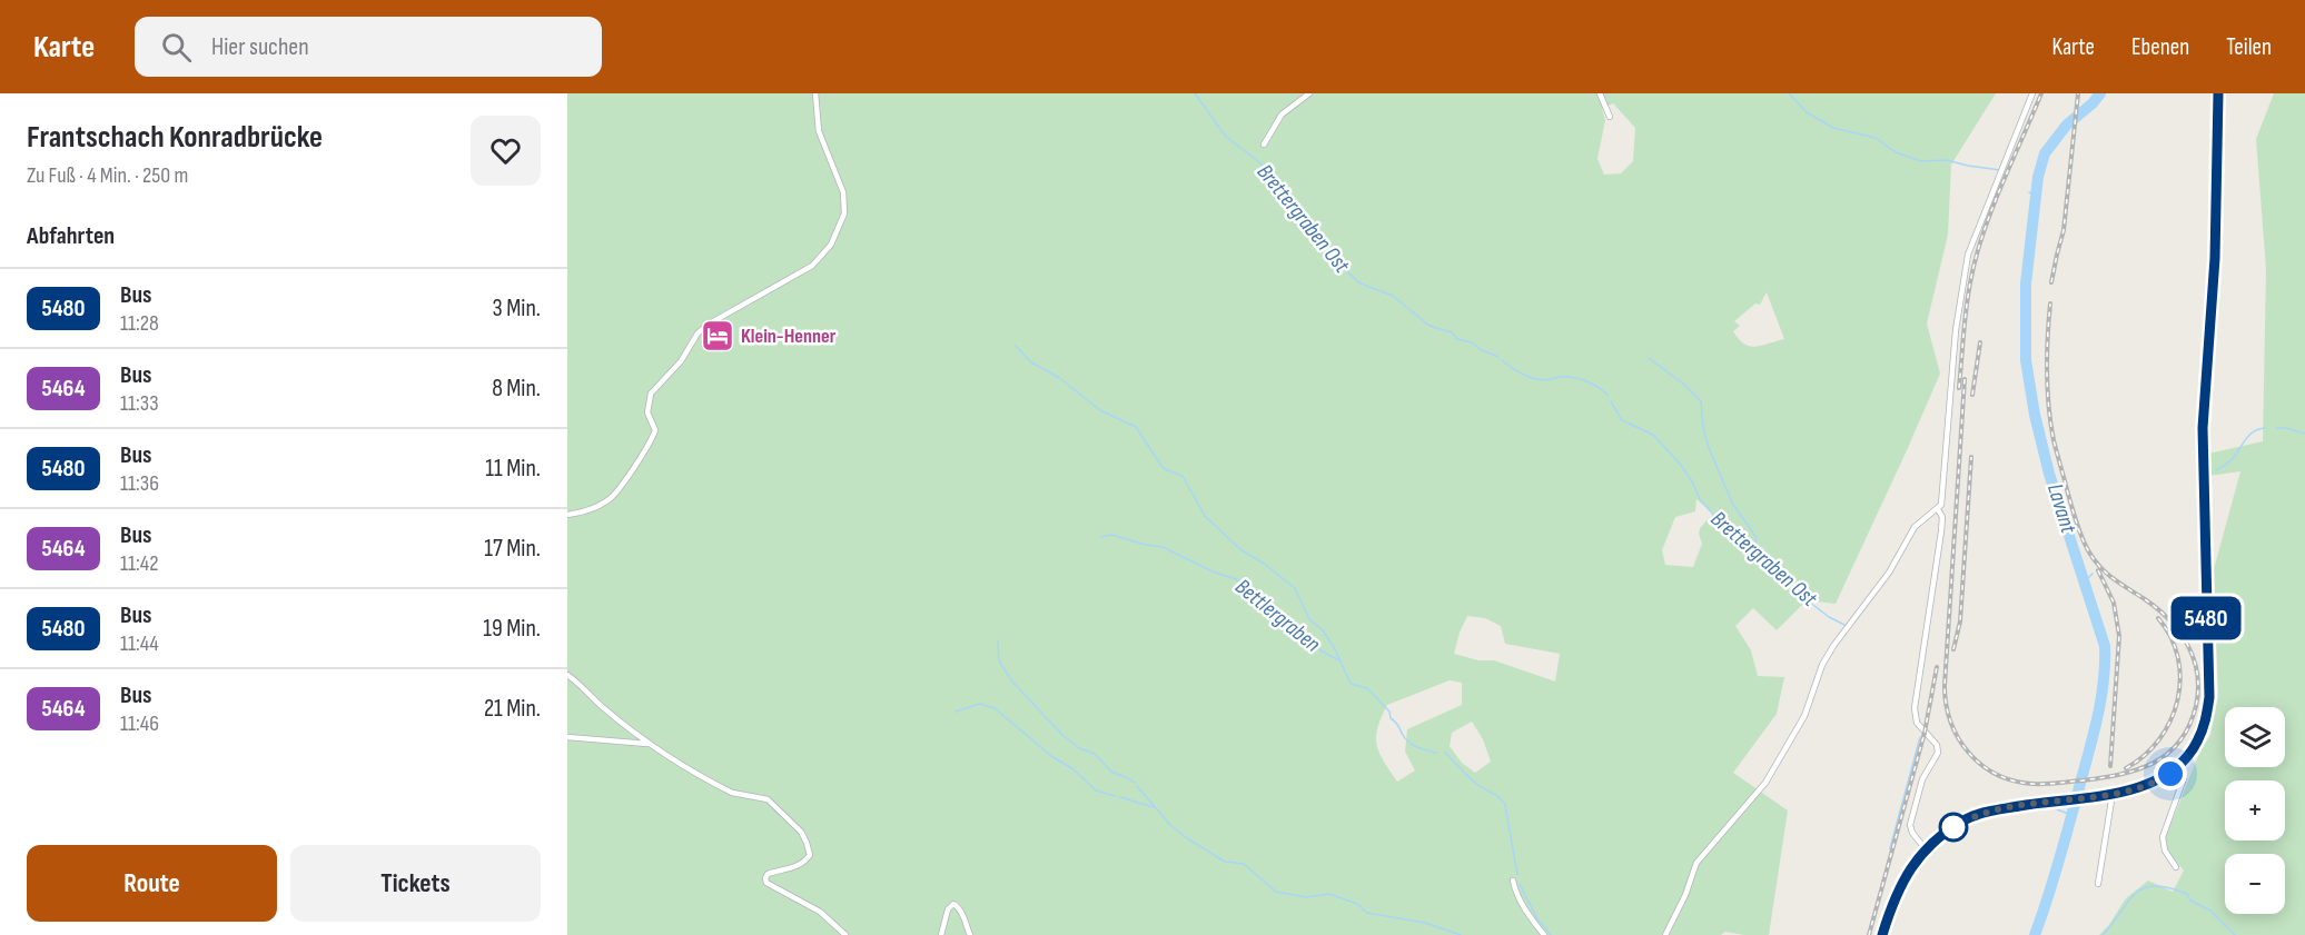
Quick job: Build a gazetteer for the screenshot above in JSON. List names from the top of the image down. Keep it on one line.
{"water":["Brettergraben Ost","Lavant","Bettlergraben"],"places":{"hotel":["Klein-Henner"]},"lines":["bus line 5480"],"page":{"header":"Karte","search":"Hier suchen","nav":["Karte","Ebenen","Teilen"],"heading":[["Frantschach Konradbrücke","Zu Fuß · 4 Min. · 250 m"],"Abfahrten"],"on_map":"5480","list":[{"mark":"5480","name":"Bus","note":"11:28","value":"3 Min."},{"mark":"5464","name":"Bus","note":"11:33","value":"8 Min."},{"mark":"5480","name":"Bus","note":"11:36","value":"11 Min."},{"mark":"5464","name":"Bus","note":"11:42","value":"17 Min."},{"mark":"5480","name":"Bus","note":"11:44","value":"19 Min."},{"mark":"5464","name":"Bus","note":"11:46","value":"21 Min."}],"map_buttons":["+","−"],"buttons":["Route","Tickets"]}}
